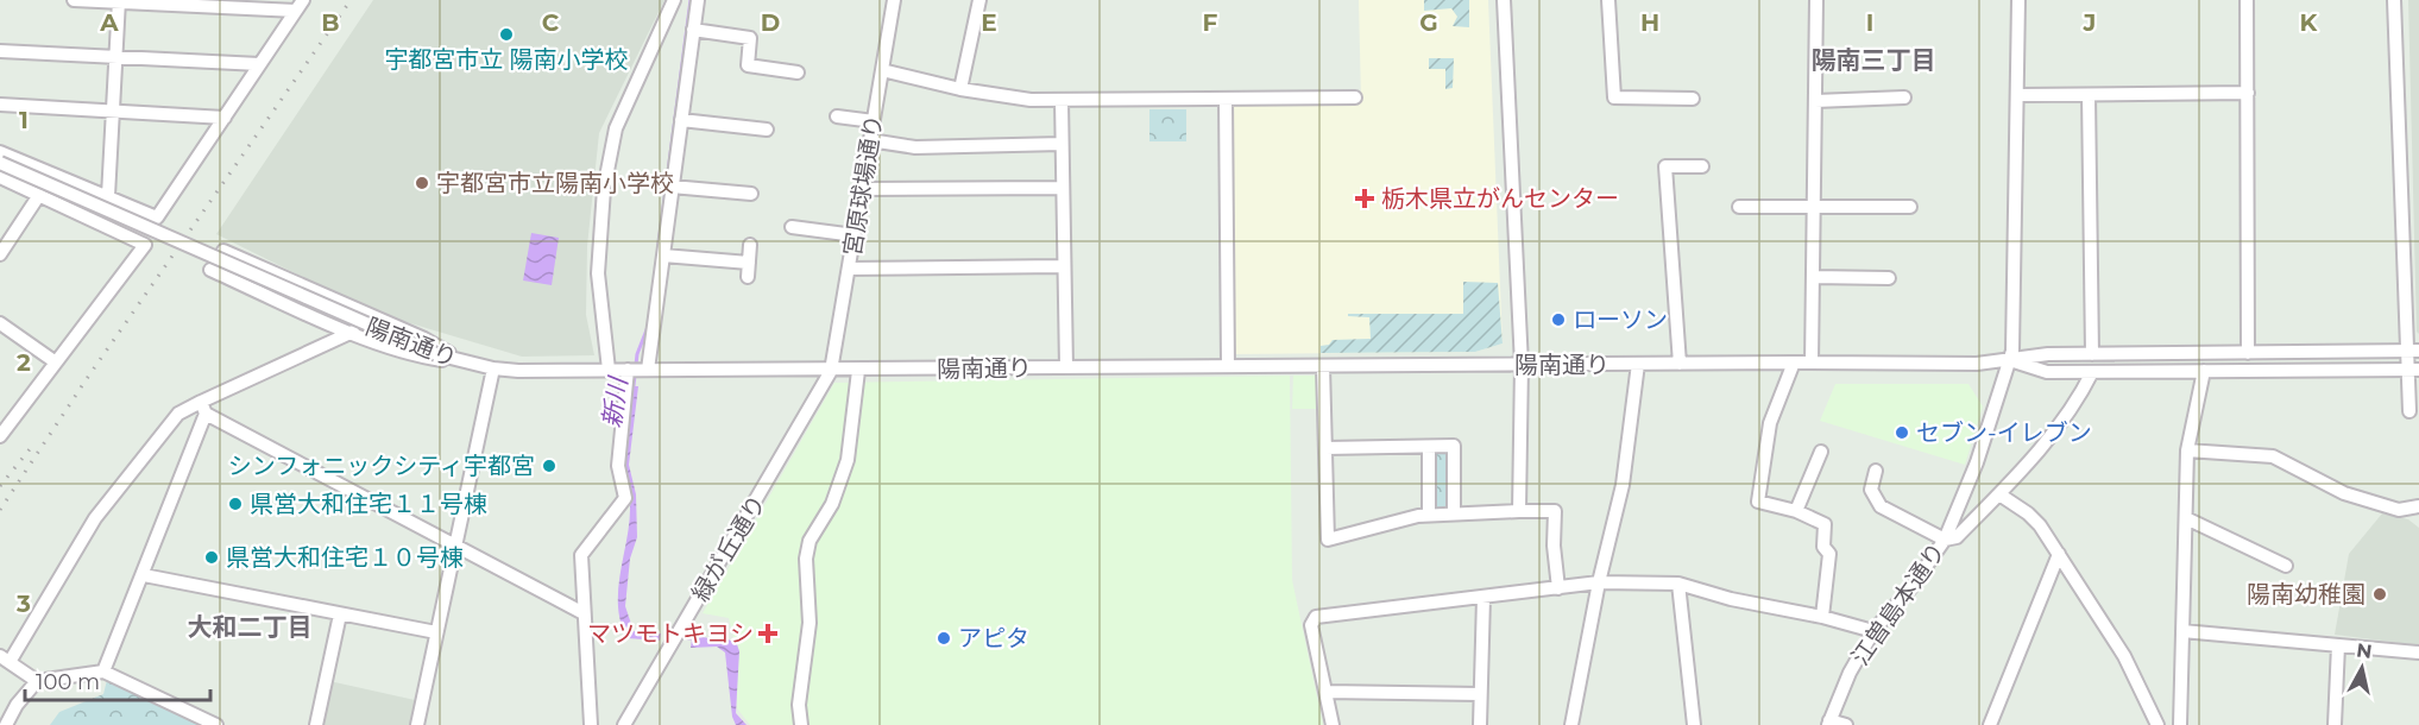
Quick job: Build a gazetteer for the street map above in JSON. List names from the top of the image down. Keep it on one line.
{"streets":{"street":["宮原球場通り","陽南通り","緑が丘通り","江曽島本通り"]},"crossings":[["宮原球場通り","陽南通り"],["宮原球場通り","緑が丘通り"],["陽南通り","緑が丘通り"],["陽南通り","江曽島本通り"]],"districts":["陽南三丁目","大和二丁目"],"water":["新川"],"places":{"other":["宇都宮市立 陽南小学校","宇都宮市立陽南小学校","ローソン","セブン-イレブン","シンフォニックシティ宇都宮","県営大和住宅１１号棟","県営大和住宅１０号棟","陽南幼稚園","アピタ"],"health":["栃木県立がんセンター","マツモトキヨシ"]},"scale_bar":"100 m","north":"top","grid":{"columns":["A","B","C","D","E","F","G","H","I","J","K"],"rows":["1","2","3"]}}
